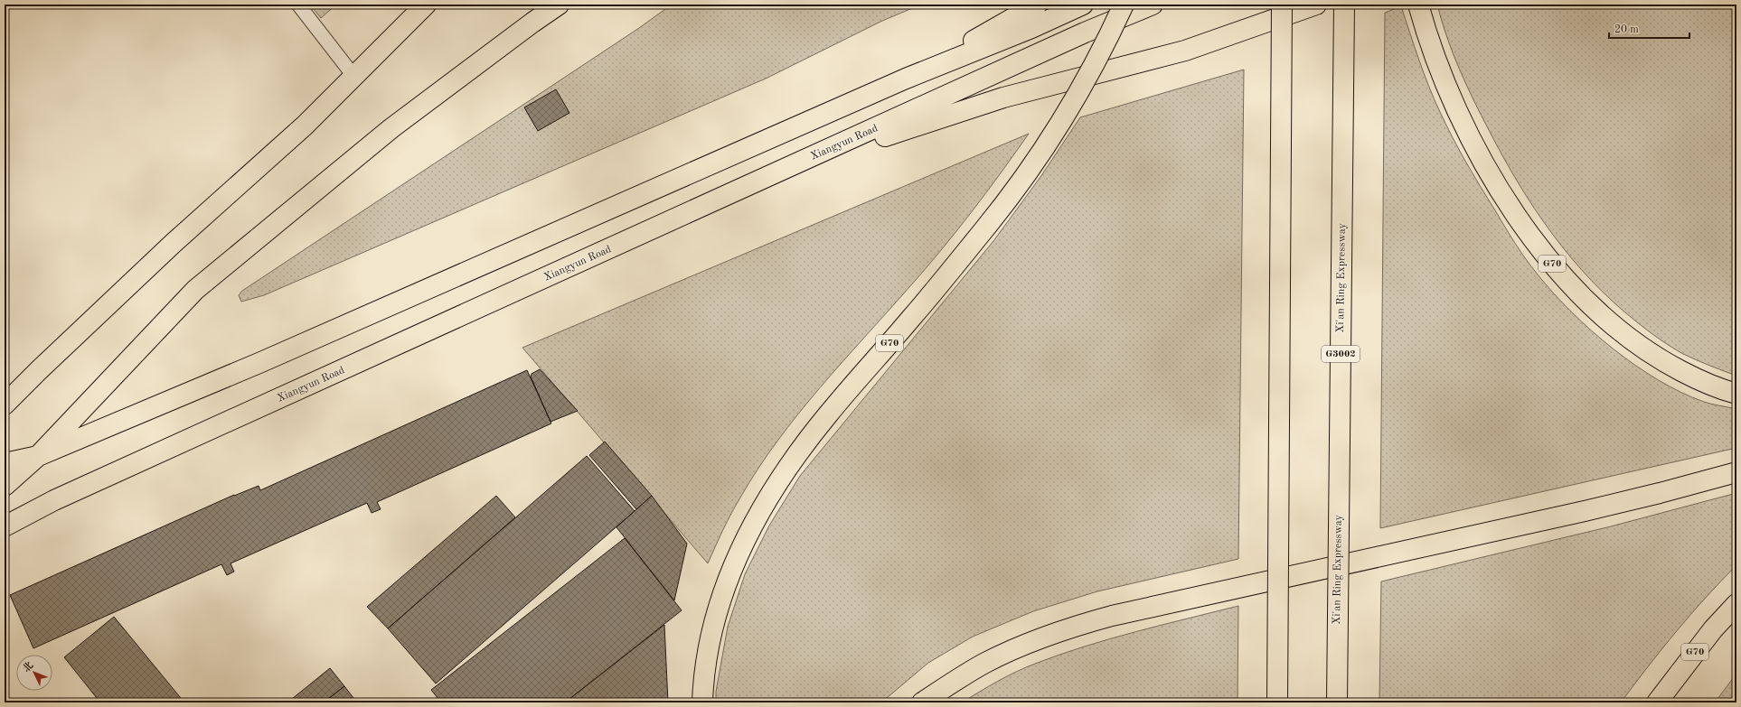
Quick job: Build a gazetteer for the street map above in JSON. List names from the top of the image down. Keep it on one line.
{"streets":{"main road":["Xiangyun Road","G70","Xi'an Ring Expressway","G3002"]},"scale_bar":"20 m","north":"top left"}
